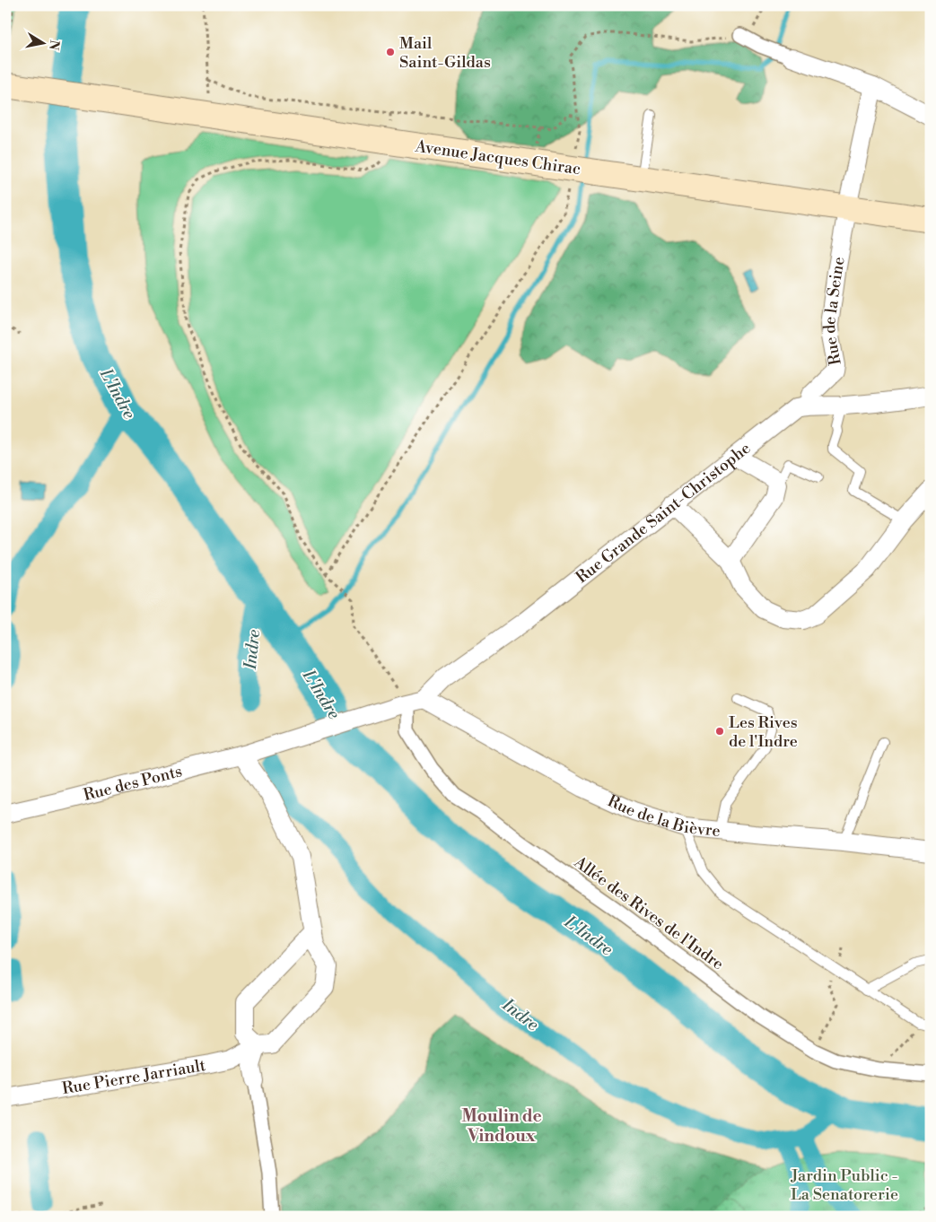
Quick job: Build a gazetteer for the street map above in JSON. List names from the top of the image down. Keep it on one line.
{"streets":{"main road":["Avenue Jacques Chirac"],"street":["Rue de la Seine","Rue Grande Saint-Christophe","Rue des Ponts","Rue de la Bièvre","Allée des Rives de l'Indre","Rue Pierre Jarriault"]},"crossings":[["Avenue Jacques Chirac","Rue de la Seine"],["Rue de la Seine","Rue Grande Saint-Christophe"],["Rue Grande Saint-Christophe","Rue des Ponts"],["Rue Grande Saint-Christophe","Rue de la Bièvre"],["Rue Grande Saint-Christophe","Allée des Rives de l'Indre"],["Rue des Ponts","Rue de la Bièvre"],["Rue des Ponts","Allée des Rives de l'Indre"],["Rue des Ponts","Rue Pierre Jarriault"],["Rue de la Bièvre","Allée des Rives de l'Indre"]],"districts":["Moulin de Vindoux"],"water":["L'Indre","Indre"],"parks":["Jardin Public - La Senatorerie"],"places":["Mail Saint-Gildas","Les Rives de l'Indre"],"north":"right"}
